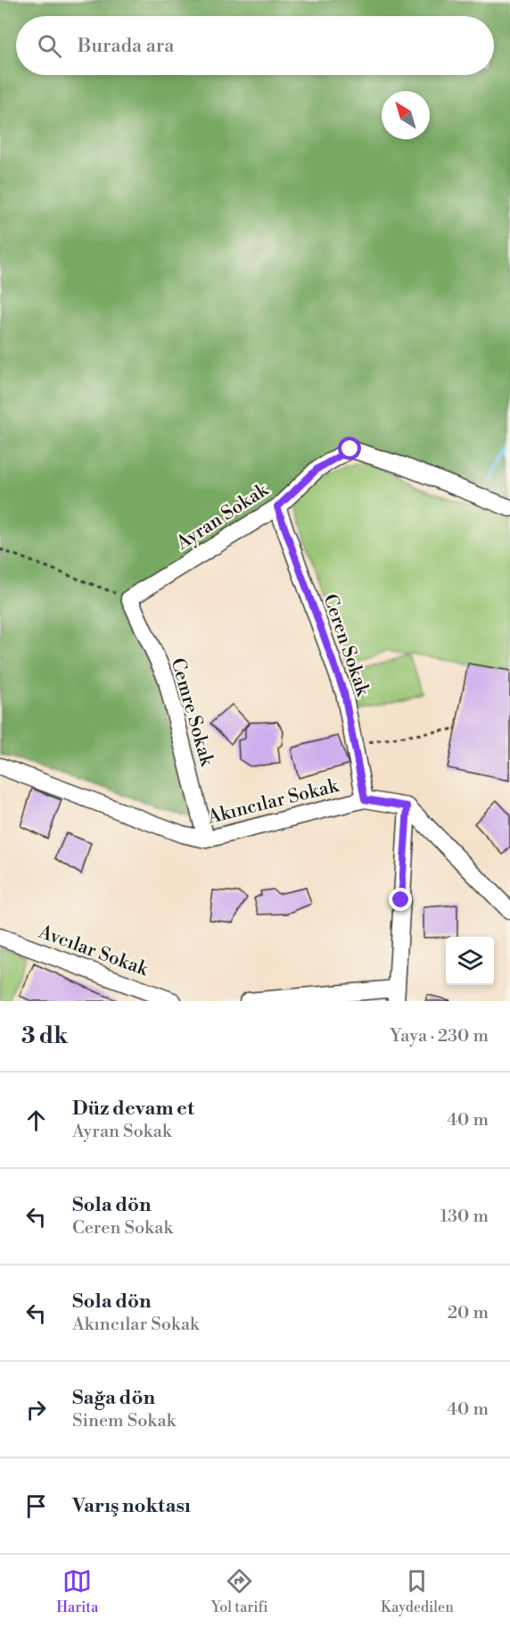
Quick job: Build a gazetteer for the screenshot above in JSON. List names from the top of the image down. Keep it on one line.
{"streets":{"street":["Ayran Sokak","Ceren Sokak","Cemre Sokak","Akıncılar Sokak","Avcılar Sokak"]},"crossings":[["Ayran Sokak","Ceren Sokak"],["Ayran Sokak","Cemre Sokak"],["Ceren Sokak","Akıncılar Sokak"],["Cemre Sokak","Akıncılar Sokak"]],"north":"top left","page":{"search":"Burada ara","heading":["3 dk","Yaya · 230 m"],"list":[["Düz devam et","Ayran Sokak","40 m"],["Sola dön","Ceren Sokak","130 m"],["Sola dön","Akıncılar Sokak","20 m"],["Sağa dön","Sinem Sokak","40 m"],"Varış noktası"],"nav":["Harita","Yol tarifi","Kaydedilen"]}}
